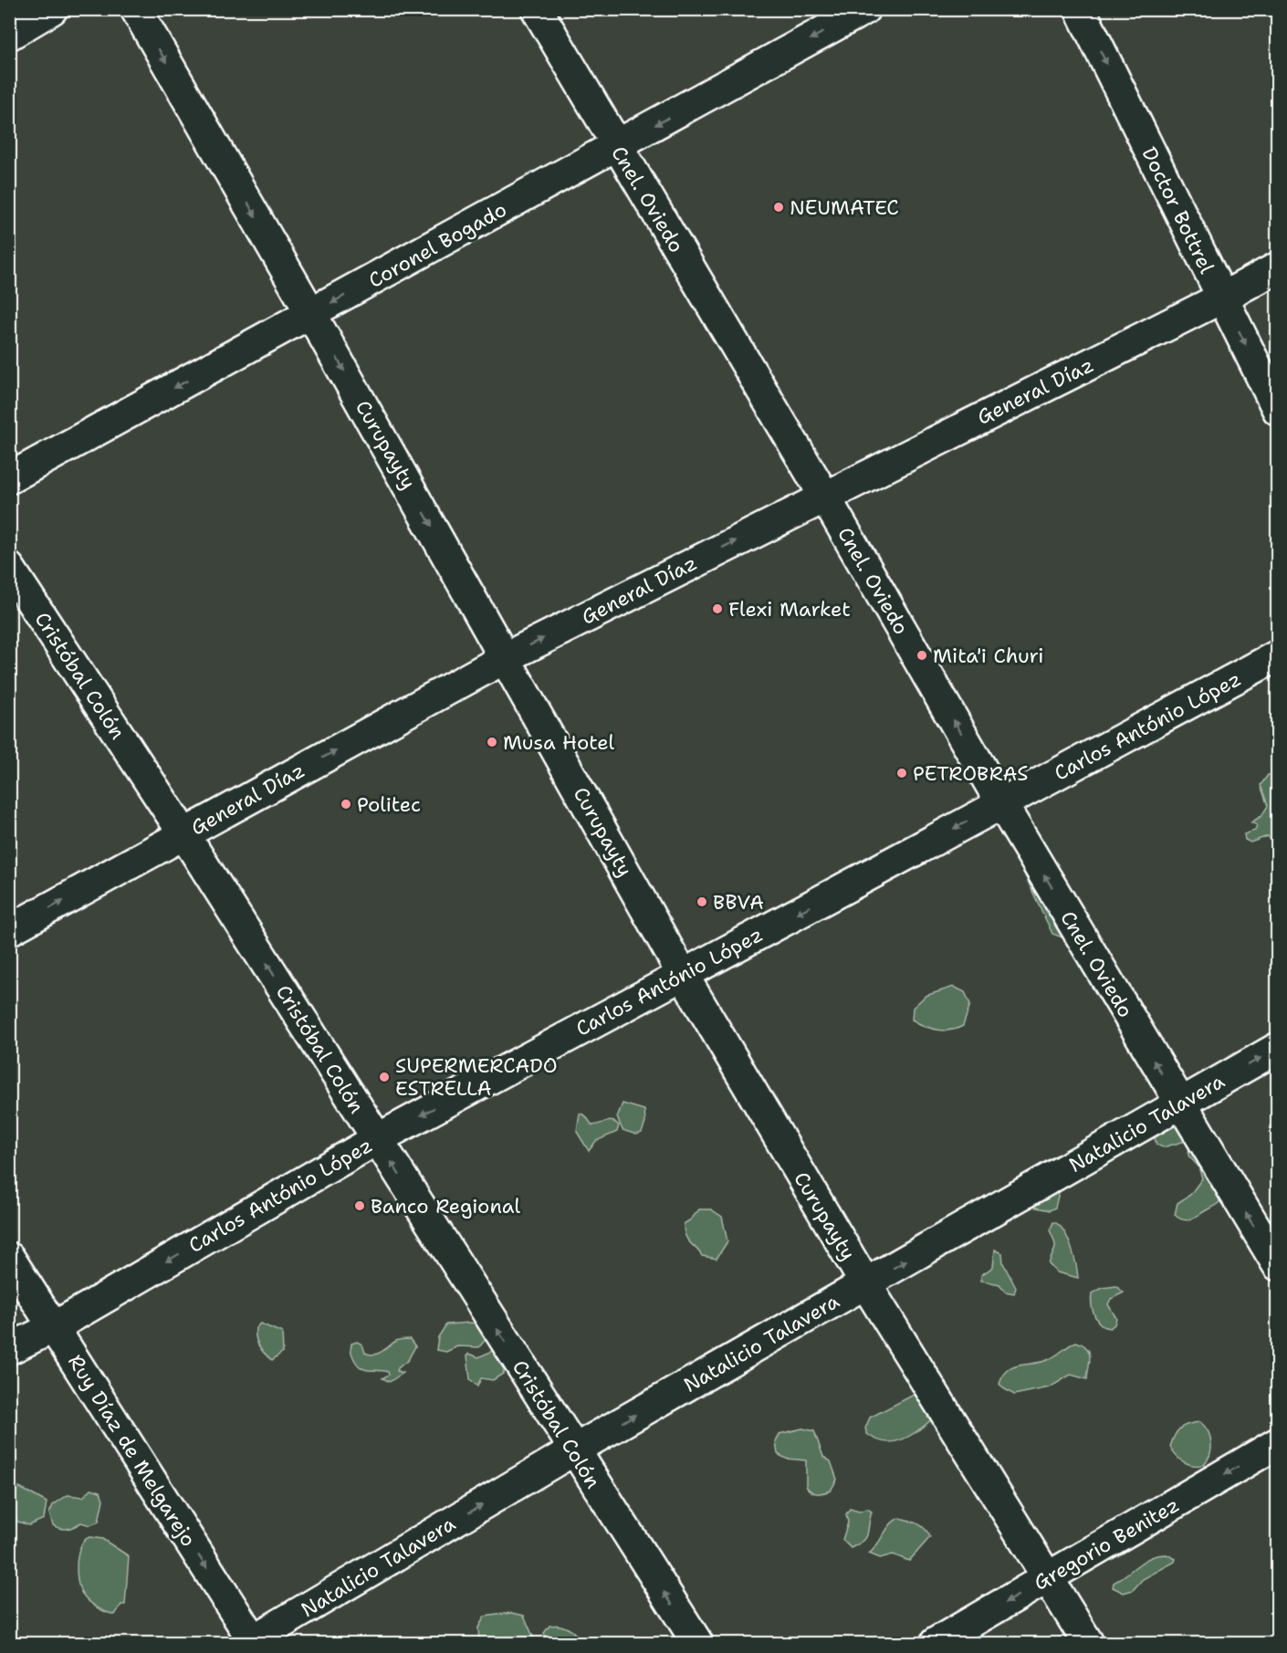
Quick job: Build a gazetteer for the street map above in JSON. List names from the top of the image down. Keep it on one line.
{"streets":{"street":["Cnel. Oviedo","Doctor Bottrel","Coronel Bogado","General Díaz","Curupayty","Cristóbal Colón","Carlos António López","Natalicio Talavera","Ruy Díaz de Melgarejo","Gregorio Benitez"]},"crossings":[["Cnel. Oviedo","Coronel Bogado"],["Cnel. Oviedo","General Díaz"],["Cnel. Oviedo","Carlos António López"],["Cnel. Oviedo","Natalicio Talavera"],["Doctor Bottrel","General Díaz"],["Coronel Bogado","Curupayty"],["General Díaz","Curupayty"],["General Díaz","Cristóbal Colón"],["Curupayty","Carlos António López"],["Curupayty","Natalicio Talavera"],["Curupayty","Gregorio Benitez"],["Cristóbal Colón","Carlos António López"],["Cristóbal Colón","Natalicio Talavera"],["Carlos António López","Ruy Díaz de Melgarejo"],["Natalicio Talavera","Ruy Díaz de Melgarejo"]],"one_way":["Cnel. Oviedo","Doctor Bottrel","Coronel Bogado","General Díaz","Curupayty","Cristóbal Colón","Carlos António López","Natalicio Talavera","Ruy Díaz de Melgarejo","Gregorio Benitez"],"places":["NEUMATEC","Flexi Market","Mita'i Churi","Musa Hotel","PETROBRAS","Politec","BBVA","SUPERMERCADO ESTRELLA","Banco Regional"]}
